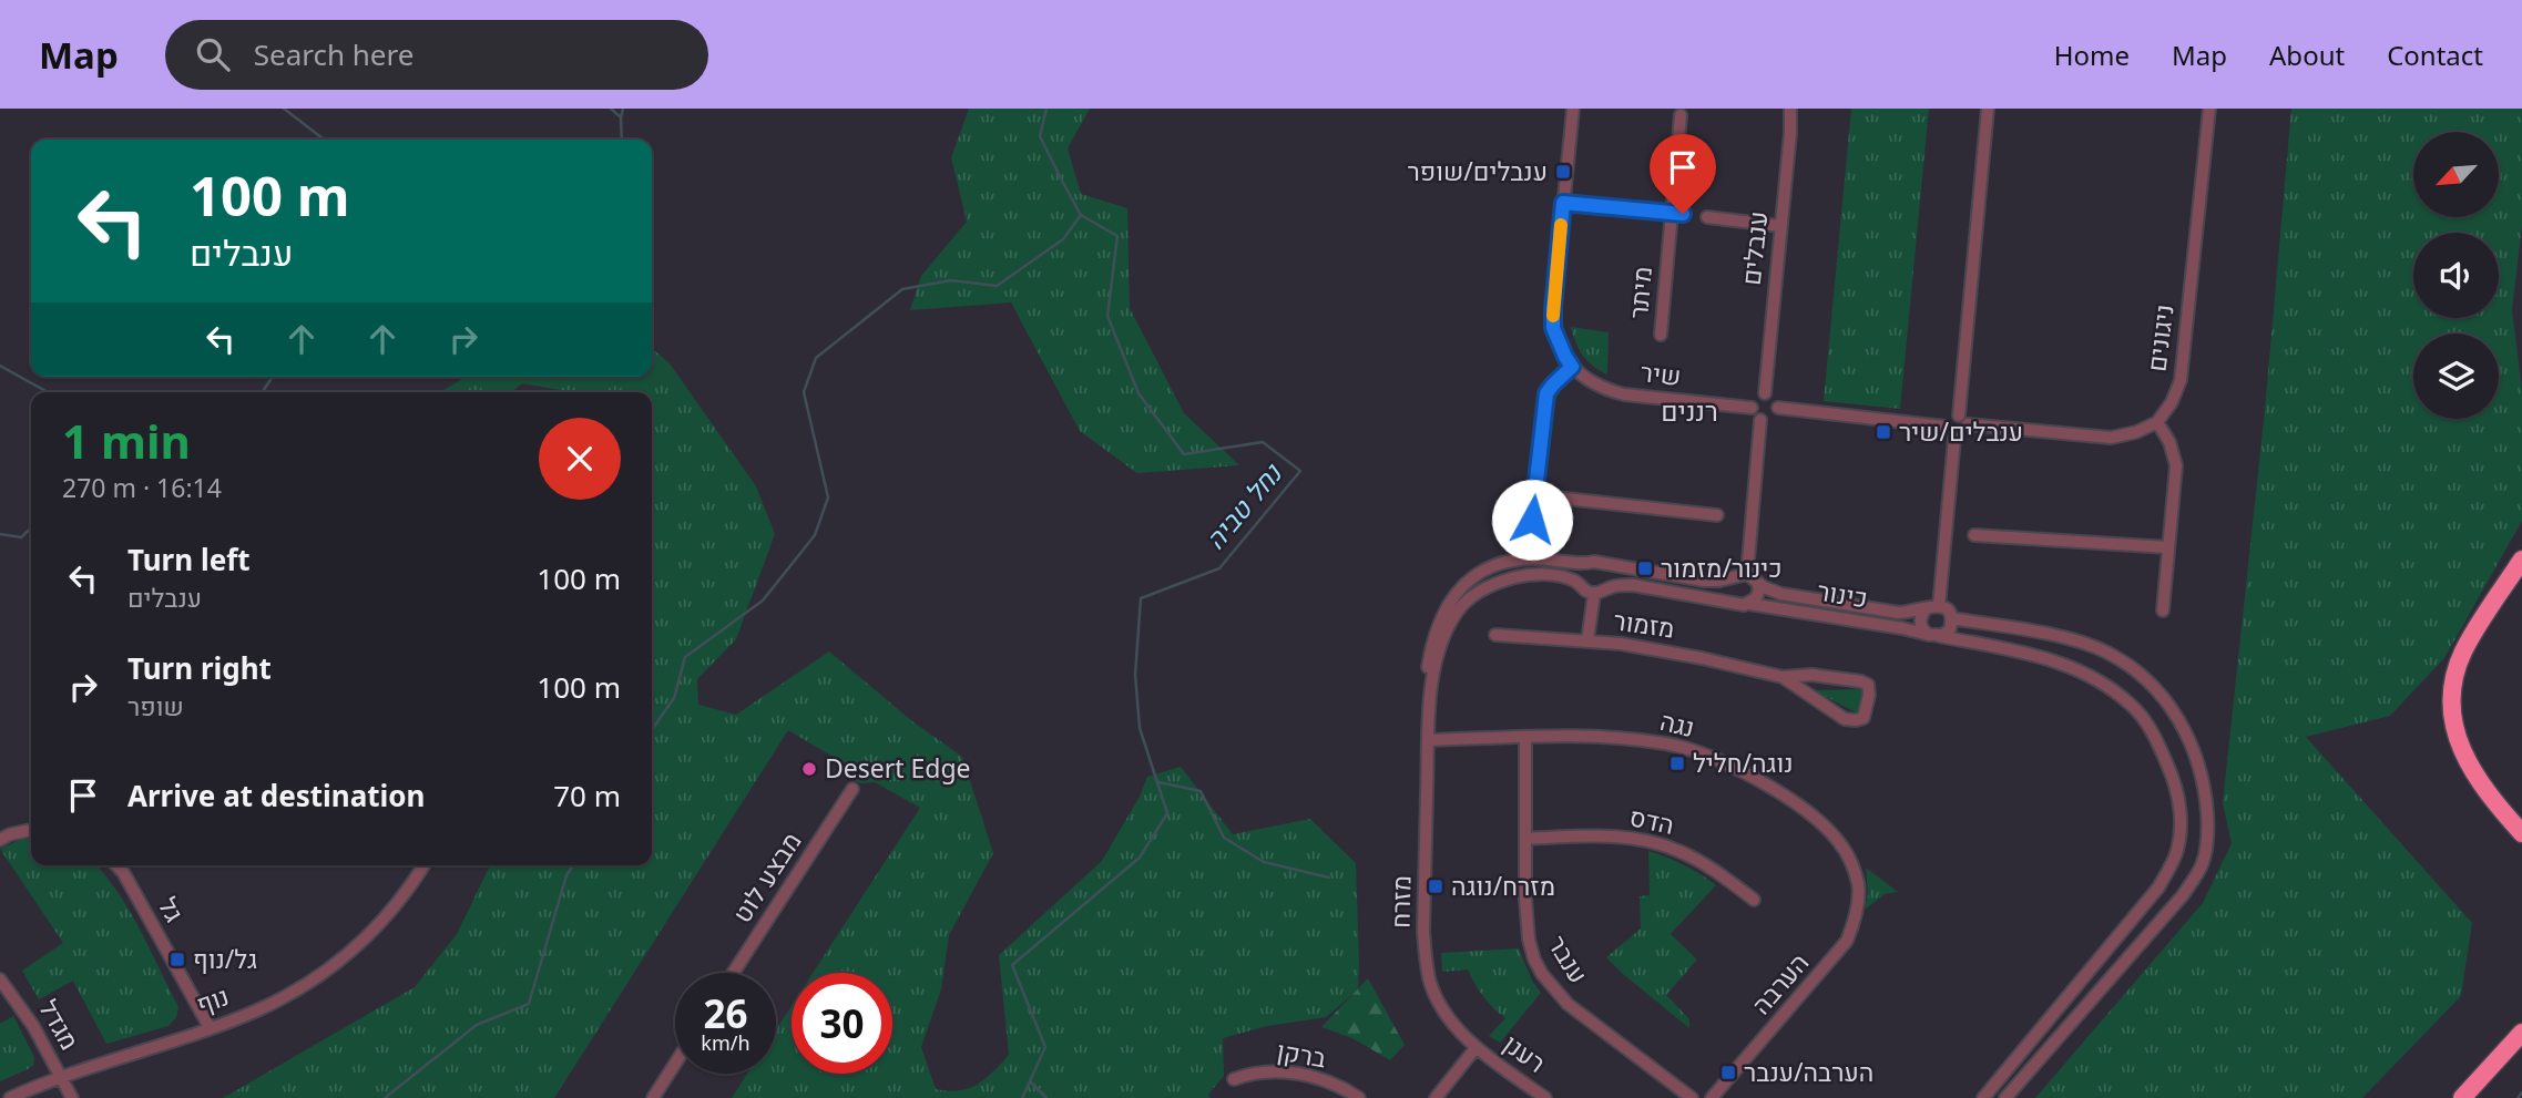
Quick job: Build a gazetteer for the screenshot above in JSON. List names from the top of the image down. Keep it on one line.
{"streets":{"street":["ענבלים","מיתר","ניגונים","שיר","כינור","מזמור","נגה","הדס","מבצע לוט","מזרח","גל","ענבר","הערבה","נוף","מגדל","רענן","ברקן"]},"crossings":[["ענבלים","שיר"],["כינור","מזרח"],["נגה","מזרח"],["נגה","ענבר"],["נגה","הערבה"],["הדס","ענבר"],["מזרח","רענן"],["גל","נוף"],["נוף","מגדל"]],"districts":["רננים"],"water":["נחל טביה"],"places":{"transit":["ענבלים/שופר","ענבלים/שיר","כינור/מזמור","נוגה/חליל","מזרח/נוגה","גל/נוף","הערבה/ענבר"],"other":["Desert Edge"]},"north":"bottom left","page":{"header":"Map","search":"Search here","nav":["Home","Map","About","Contact"],"turn":["100 m","ענבלים"],"heading":["1 min","270 m · 16:14"],"list":[{"name":"Turn left","note":"ענבלים","value":"100 m"},{"name":"Turn right","note":"שופר","value":"100 m"},{"name":"Arrive at destination","value":"70 m"}],"speed":"26 km/h","limit":"30"}}
